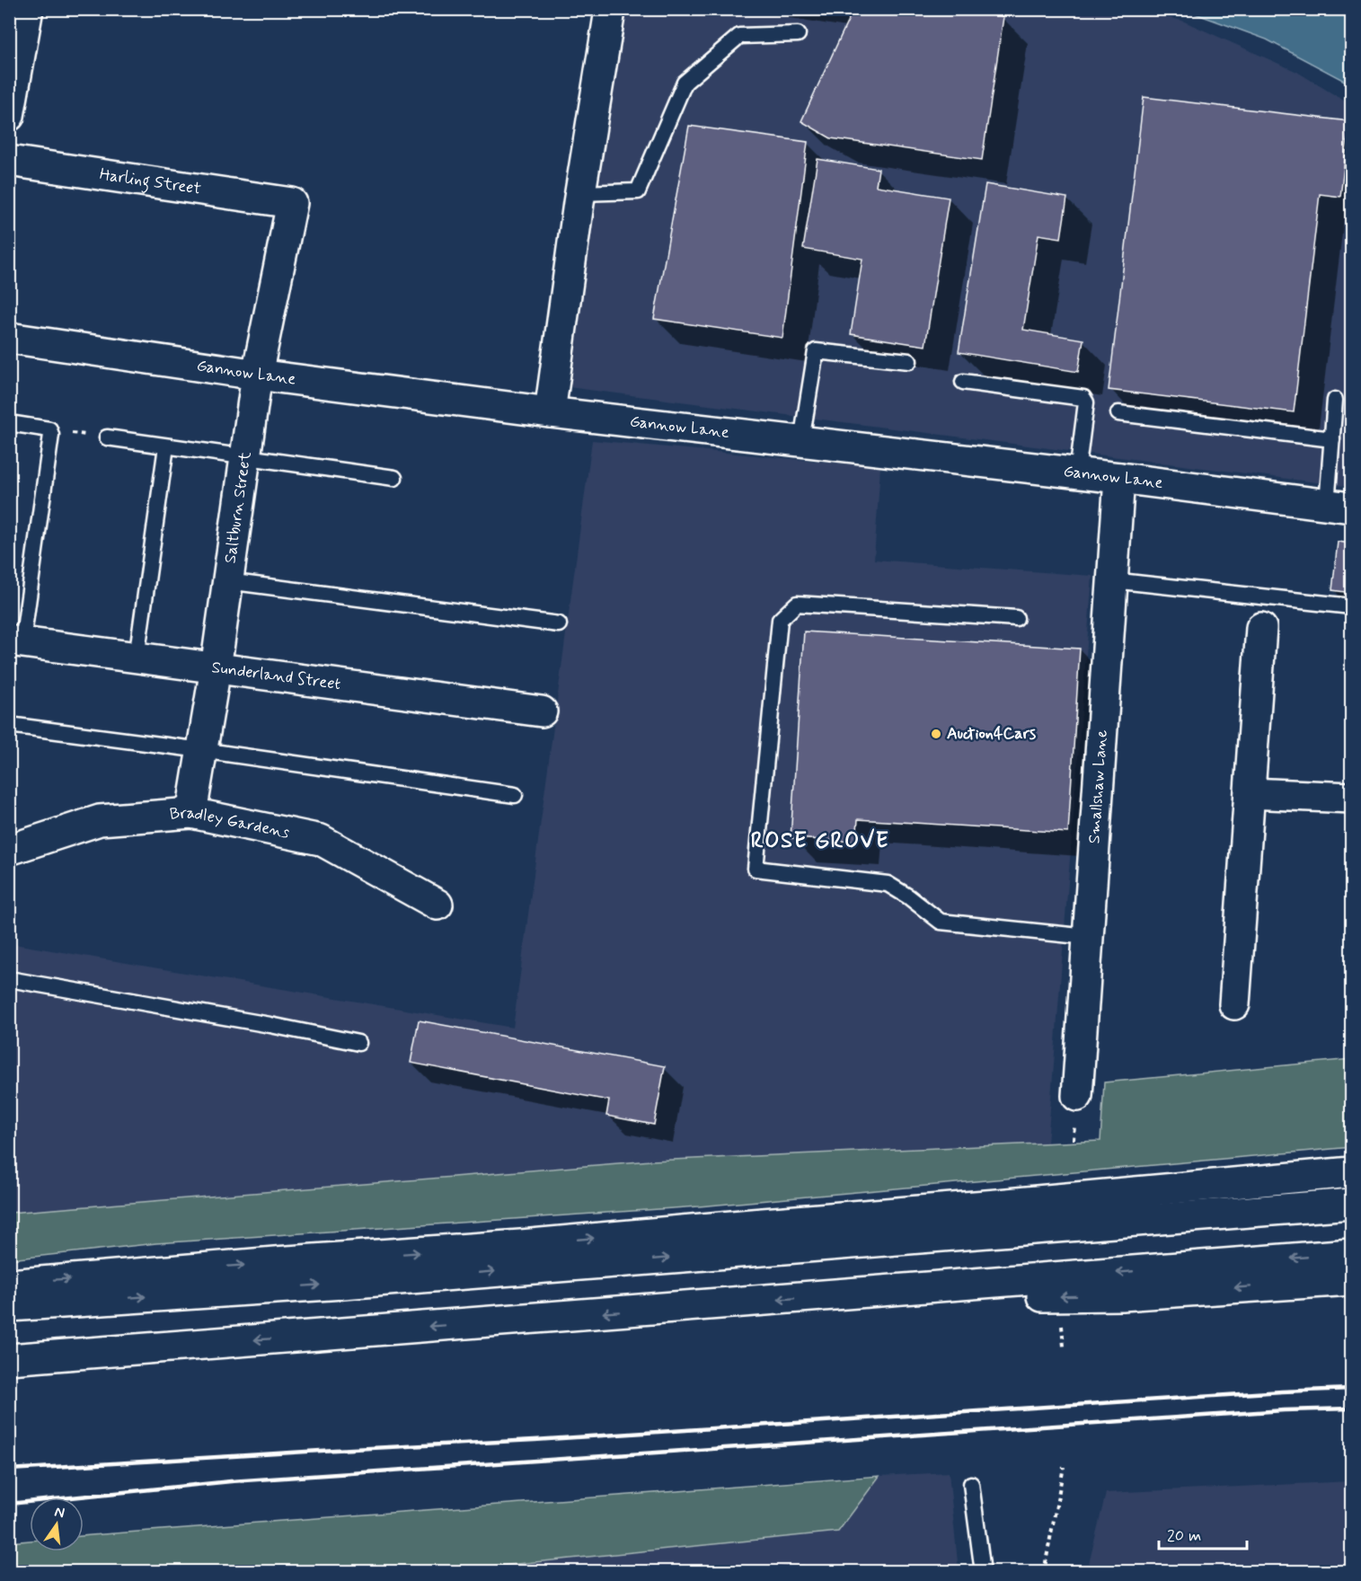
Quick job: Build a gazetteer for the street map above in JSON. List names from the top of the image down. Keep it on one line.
{"streets":{"main road":["Harling Street","Gannow Lane","Saltburn Street","Sunderland Street","Smallshaw Lane","Bradley Gardens"]},"crossings":[["Harling Street","Saltburn Street"],["Gannow Lane","Saltburn Street"],["Gannow Lane","Smallshaw Lane"],["Saltburn Street","Sunderland Street"],["Saltburn Street","Bradley Gardens"]],"districts":["ROSE GROVE"],"places":["Auction4Cars"],"scale_bar":"20 m","north":"top"}
